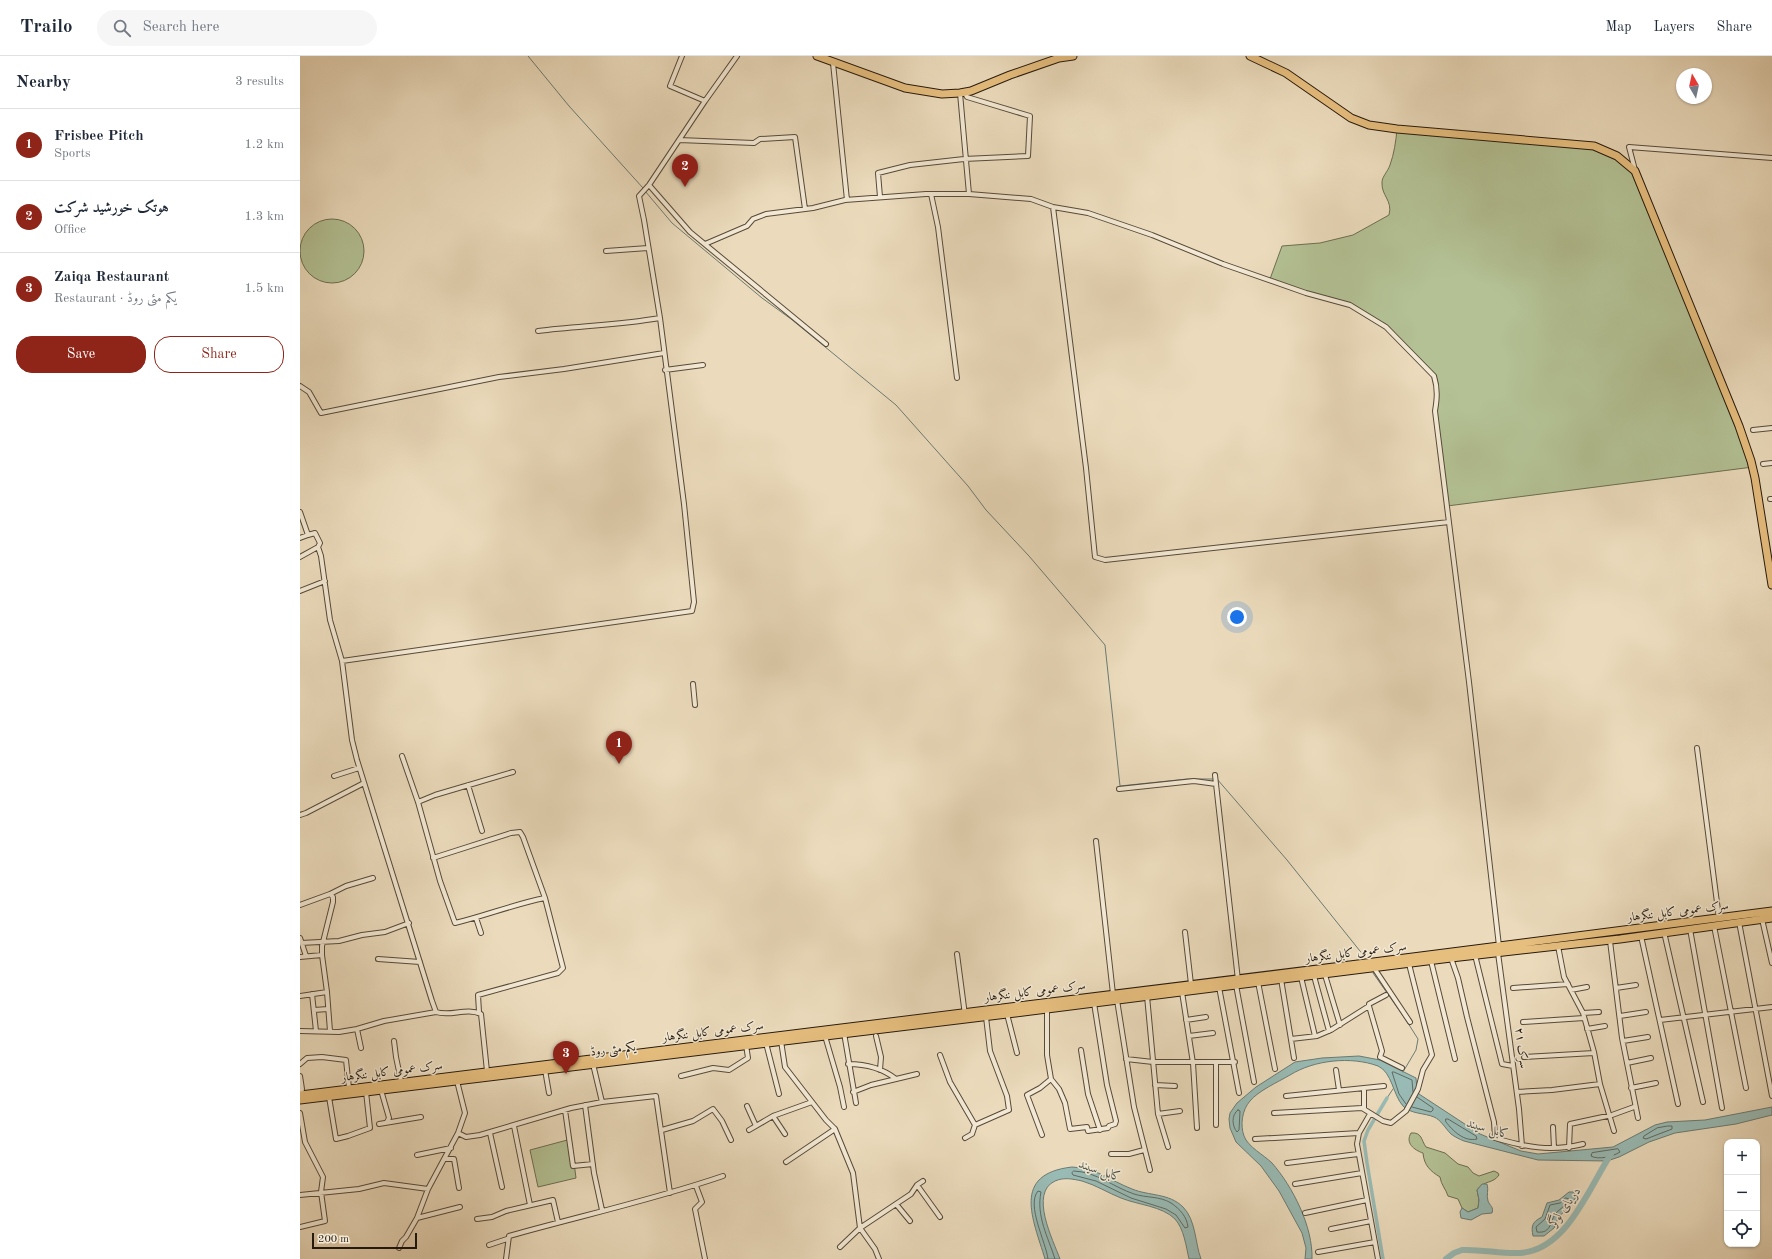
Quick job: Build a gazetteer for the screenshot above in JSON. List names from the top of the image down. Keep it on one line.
{"streets":{"highway":["سرک عمومی کابل ننگرهار","یکم مئی روڈ"],"street":["سرک ۲۱"]},"crossings":[["سرک عمومی کابل ننگرهار","سرک ۲۱"],["سرک عمومی کابل ننگرهار","یکم مئی روڈ"]],"water":["کابل سيند","دریای لوگر"],"scale_bar":"200 m","north":"top","page":{"header":"Trailo","search":"Search here","nav":["Map","Layers","Share"],"heading":["Nearby","3 results"],"list":[{"mark":"1","name":"Frisbee Pitch","note":"Sports","value":"1.2 km"},{"mark":"2","name":"هوتک خورشید شرکت","note":"Office","value":"1.3 km"},{"mark":"3","name":"Zaiqa Restaurant","note":"Restaurant · یکم مئی روڈ","value":"1.5 km"}],"pins":["2","1","3"],"buttons":["Save","Share"],"map_buttons":["+","−"],"scale":"200 m"}}
